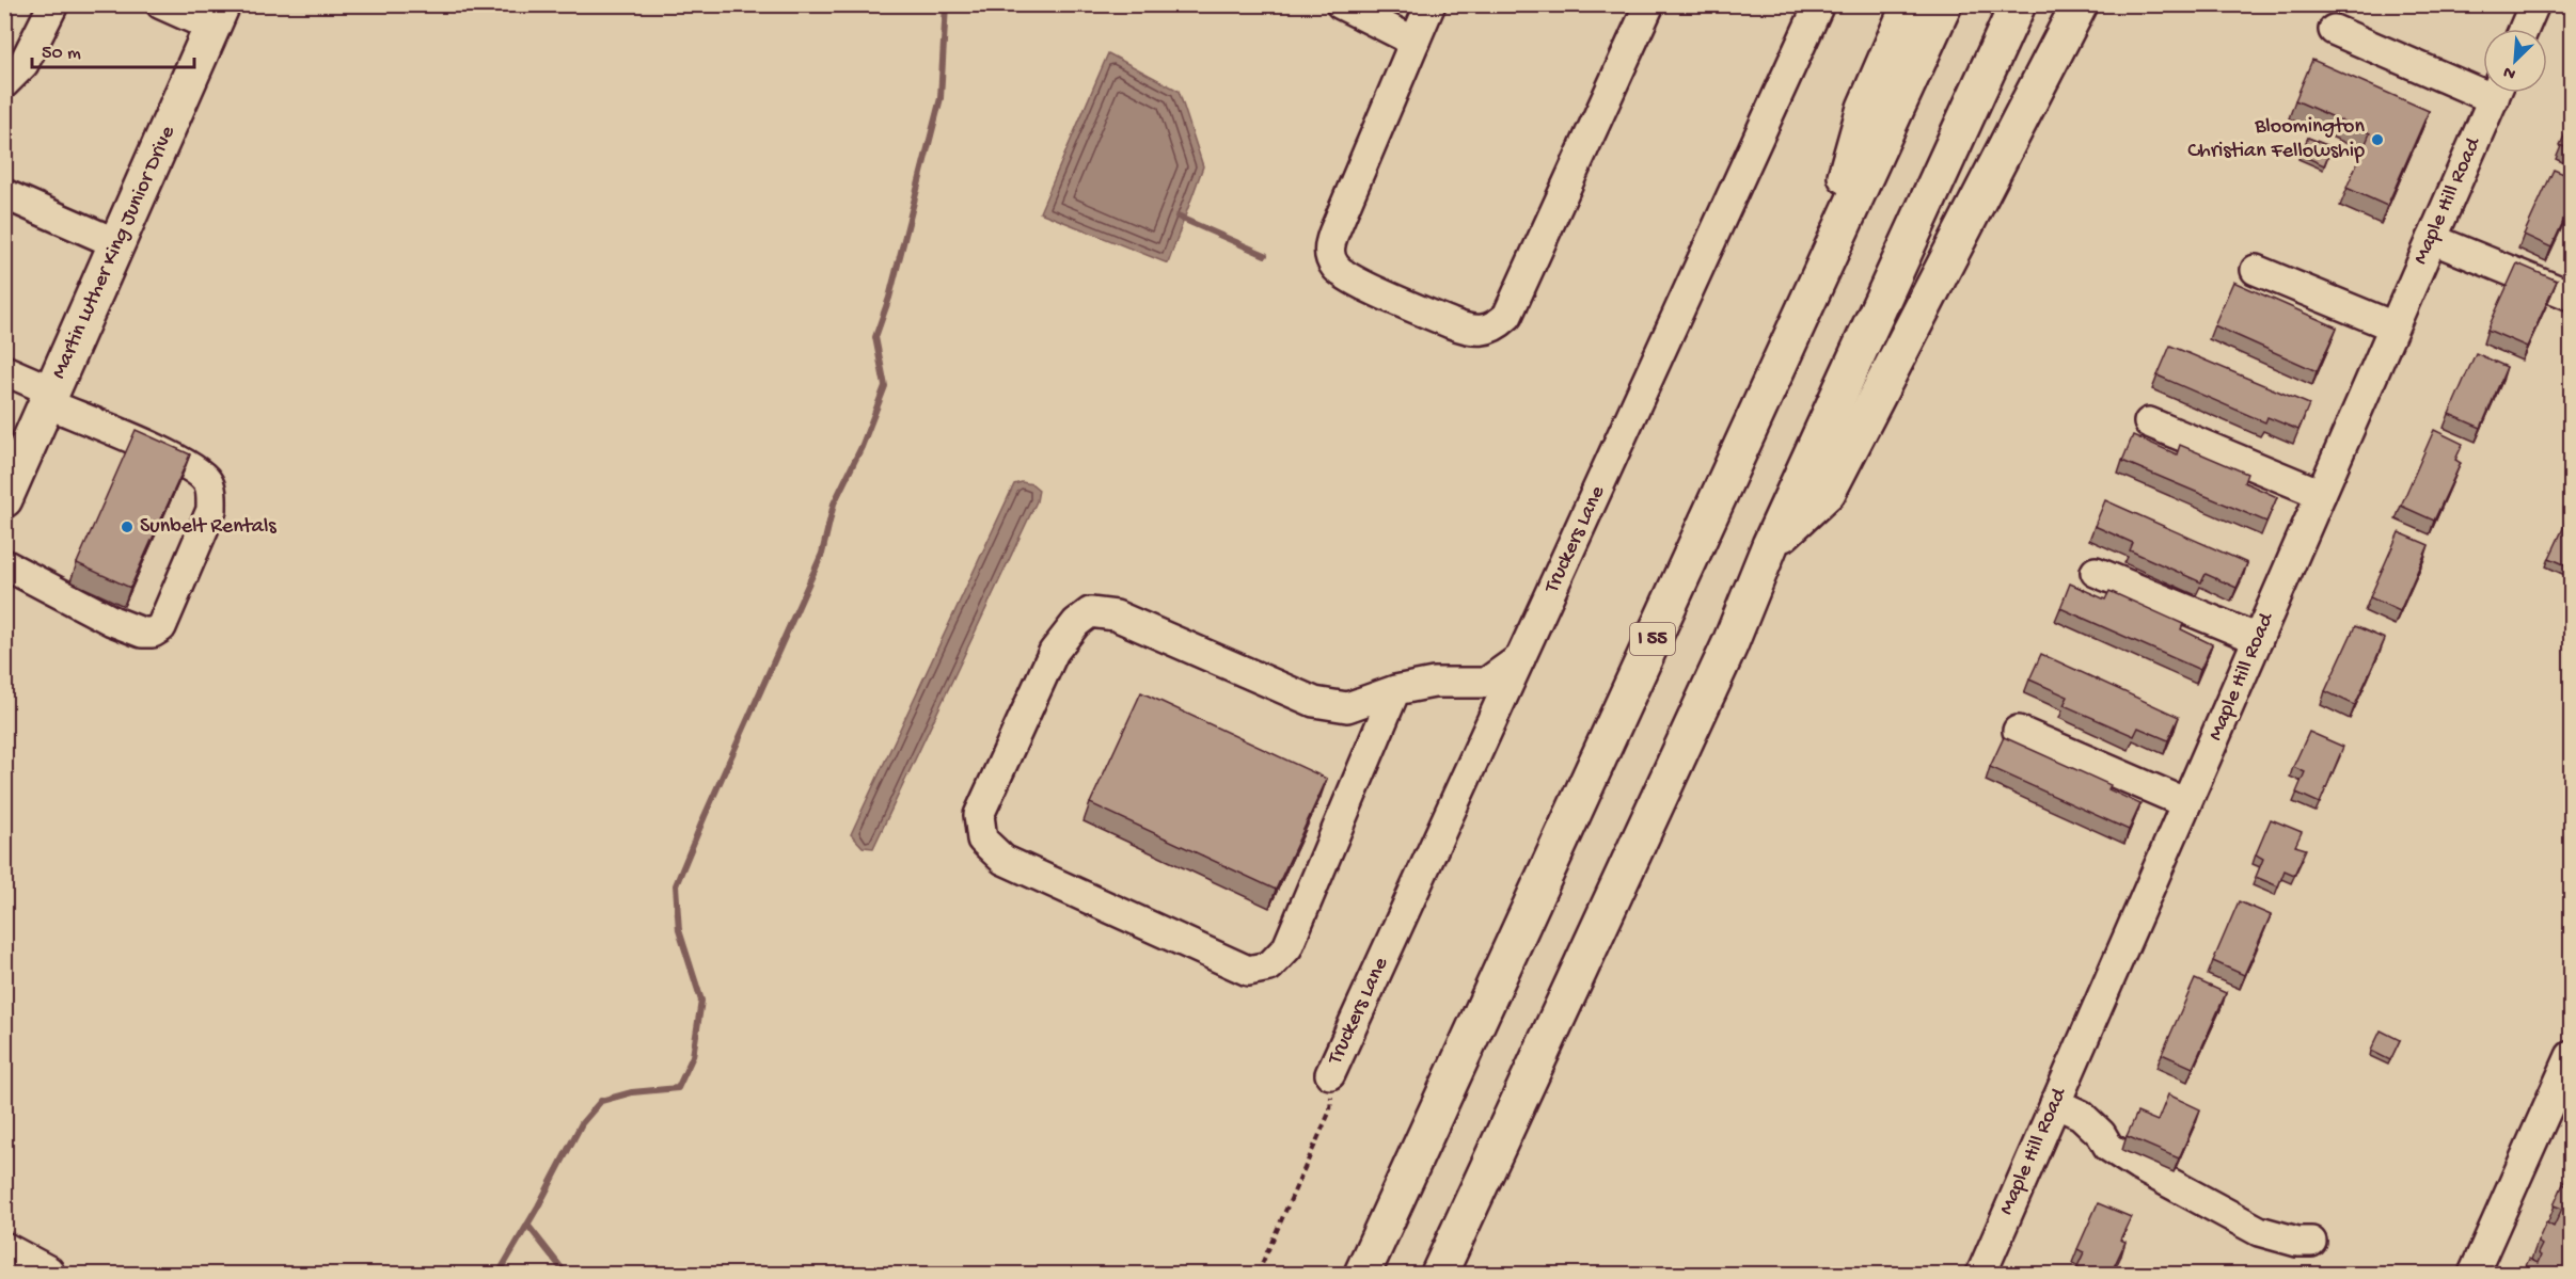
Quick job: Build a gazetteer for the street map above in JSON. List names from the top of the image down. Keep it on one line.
{"streets":{"main road":["Martin Luther King Junior Drive","I 55"],"street":["Maple Hill Road","Truckers Lane"]},"places":["Bloomington Christian Fellowship","Sunbelt Rentals"],"scale_bar":"50 m","north":"bottom left"}
